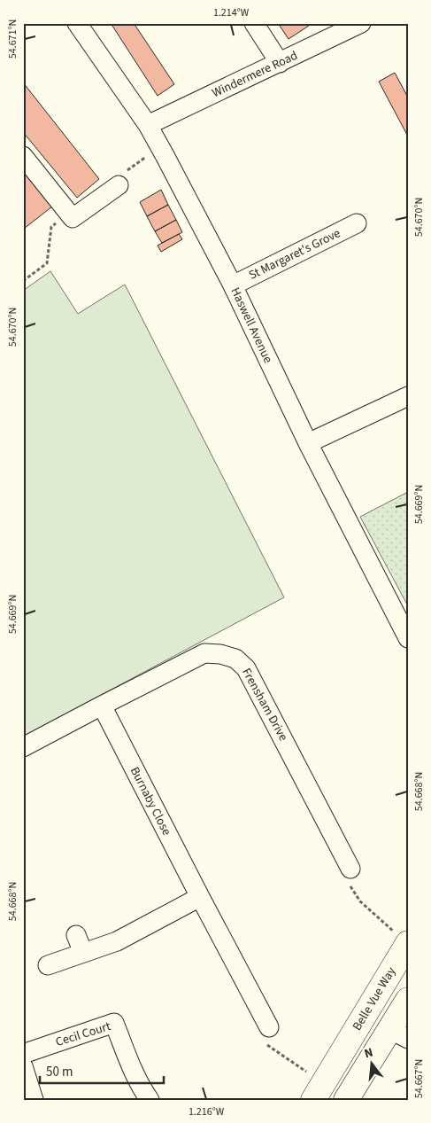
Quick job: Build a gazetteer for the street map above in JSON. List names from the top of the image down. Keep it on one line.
{"streets":{"highway":["Belle Vue Way"],"street":["Windermere Road","St Margaret's Grove","Haswell Avenue","Frensham Drive","Burnaby Close","Cecil Court"]},"crossings":[["Windermere Road","Haswell Avenue"],["St Margaret's Grove","Haswell Avenue"],["Frensham Drive","Burnaby Close"]],"scale_bar":"50 m","north":"top","coordinates":["1.214°W","54.671°N","54.670°N","54.669°N","54.668°N","54.667°N","1.216°W"]}
